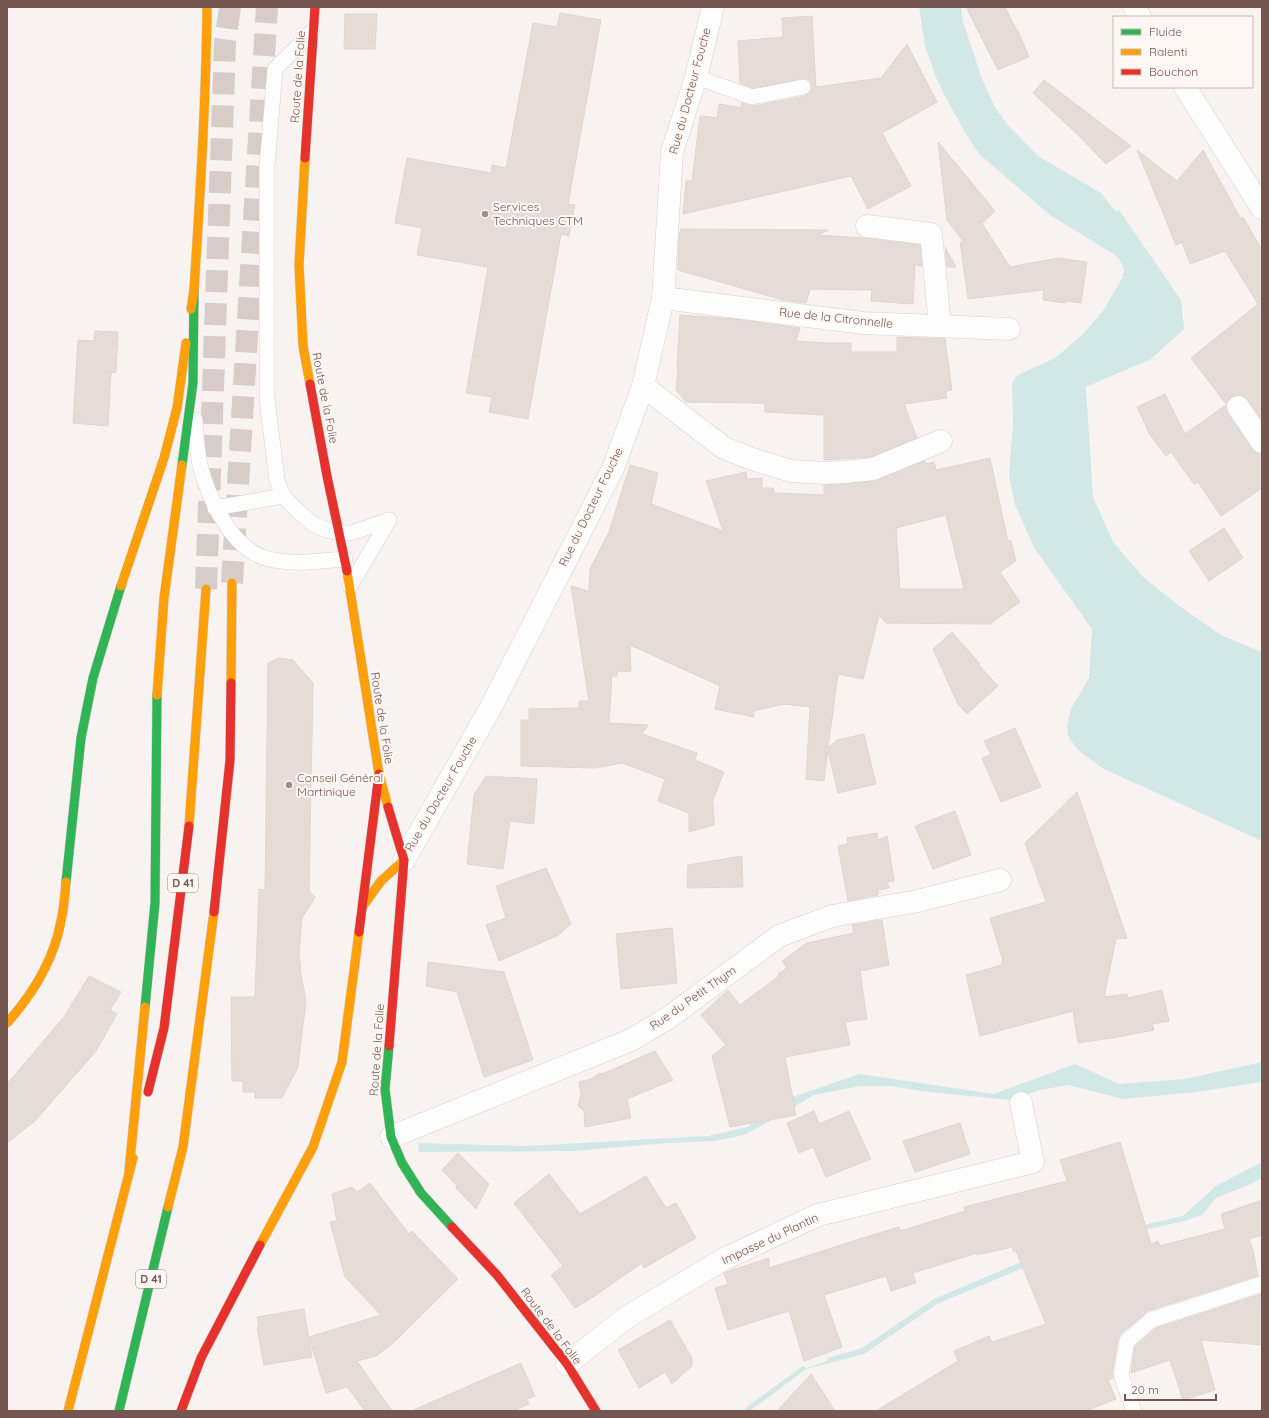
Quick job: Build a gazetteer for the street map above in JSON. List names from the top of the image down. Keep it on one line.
{"streets":{"main road":["Route de la Folie","D 41"],"street":["Rue du Docteur Fouche","Rue de la Citronnelle","Rue du Petit Thym","Impasse du Plantin"]},"crossings":[["Route de la Folie","Rue du Docteur Fouche"],["Route de la Folie","Rue du Petit Thym"],["Route de la Folie","Impasse du Plantin"],["Rue du Docteur Fouche","Rue de la Citronnelle"]],"places":["Services Techniques CTM","Conseil Général Martinique"],"legend":["Fluide","Ralenti","Bouchon"],"scale_bar":"20 m"}
